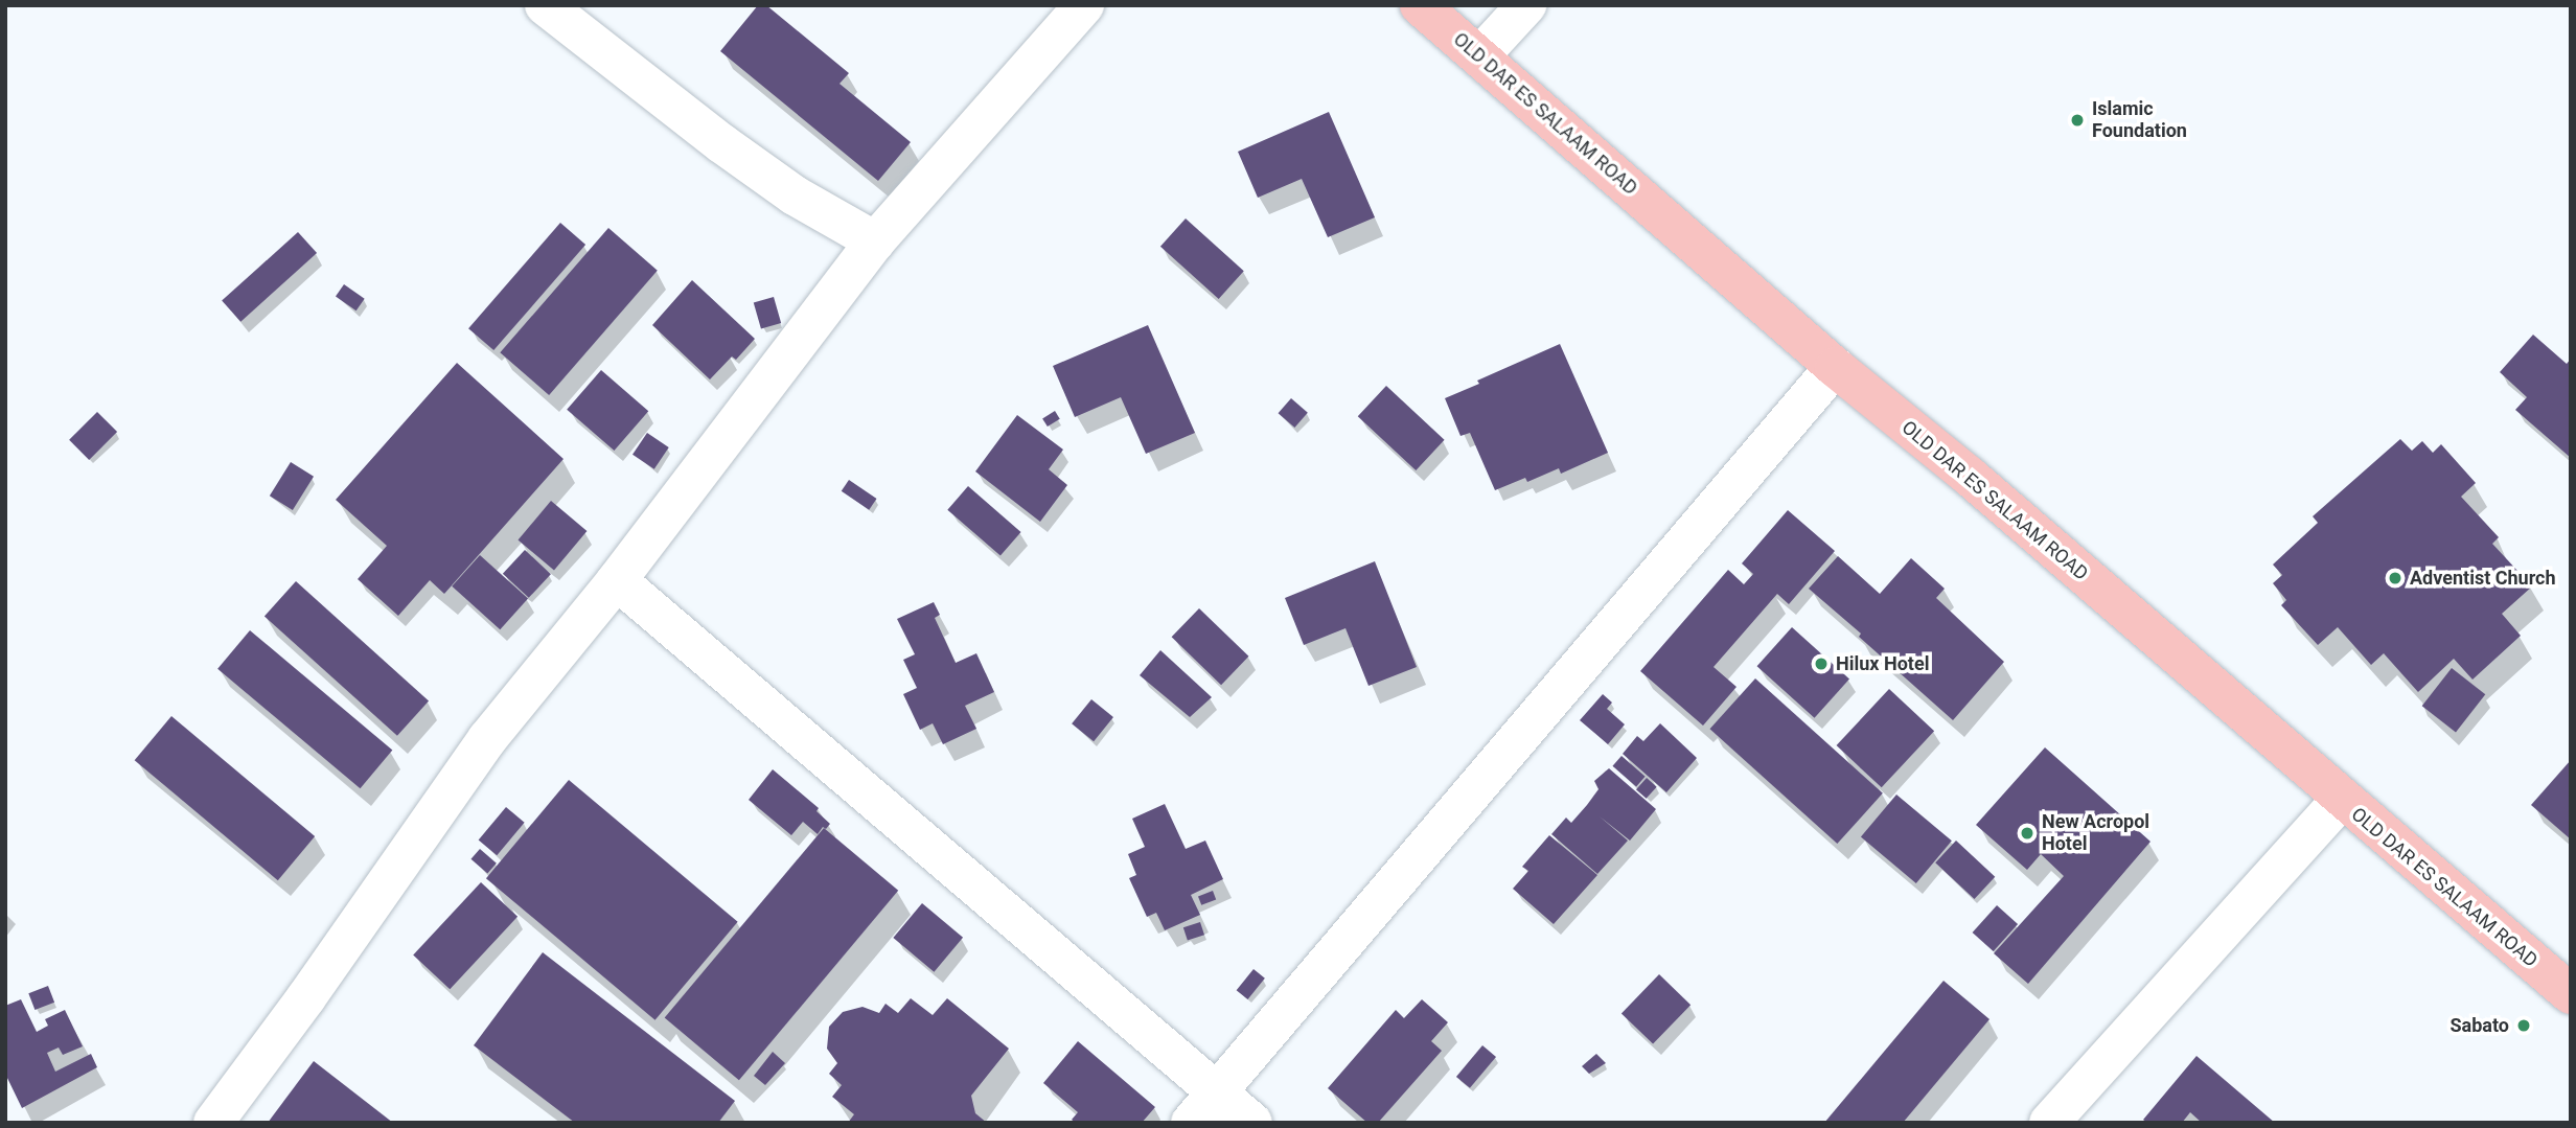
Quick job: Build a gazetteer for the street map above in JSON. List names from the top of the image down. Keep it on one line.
{"streets":{"main road":["OLD DAR ES SALAAM ROAD"]},"places":["Islamic Foundation","Adventist Church","Hilux Hotel","New Acropol Hotel","Sabato"]}
